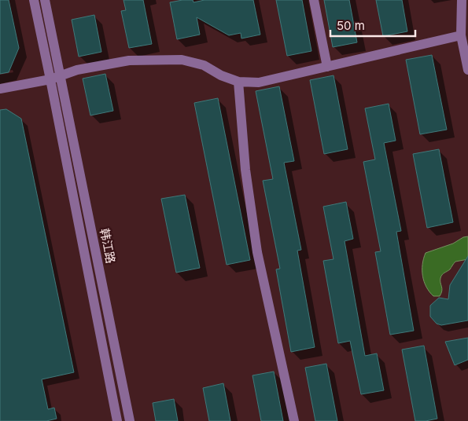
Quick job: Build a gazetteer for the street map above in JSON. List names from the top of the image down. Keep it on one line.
{"streets":{"street":["韩江路"]},"scale_bar":"50 m"}
